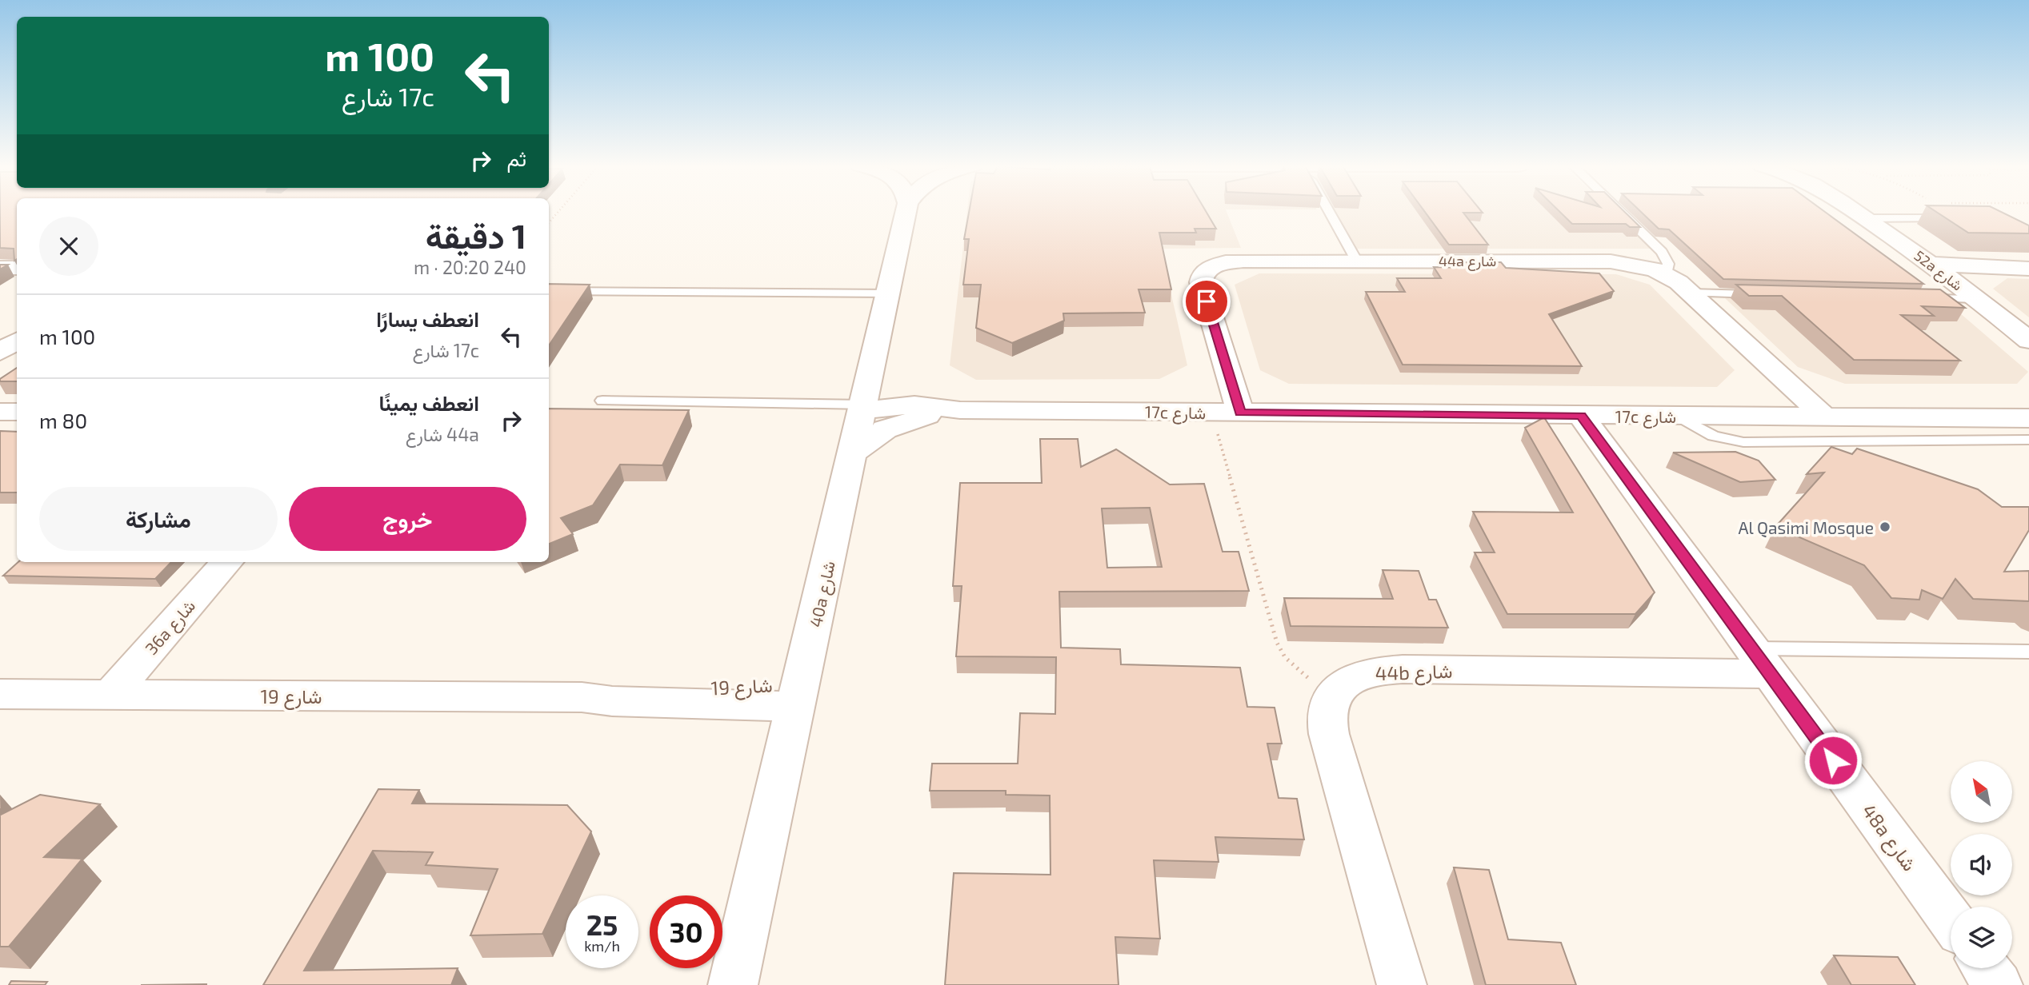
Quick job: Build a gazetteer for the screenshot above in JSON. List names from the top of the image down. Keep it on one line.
{"streets":{"street":["44a شارع","52a شارع","17c شارع","40a شارع","36a شارع","44b شارع","شارع 19","48a شارع"]},"crossings":[["44a شارع","17c شارع"],["17c شارع","40a شارع"],["17c شارع","48a شارع"],["40a شارع","شارع 19"],["36a شارع","شارع 19"],["44b شارع","48a شارع"]],"places":["Al Qasimi Mosque"],"north":"top left","page":{"turn":["100 m","17c شارع"],"then":"ثم","heading":["1 دقيقة","240 m · 20:20"],"list":[{"name":"انعطف يسارًا","note":"17c شارع","value":"100 m"},{"name":"انعطف يمينًا","note":"44a شارع","value":"80 m"}],"buttons":["خروج","مشاركة"],"speed":"25 km/h","limit":"30"}}
